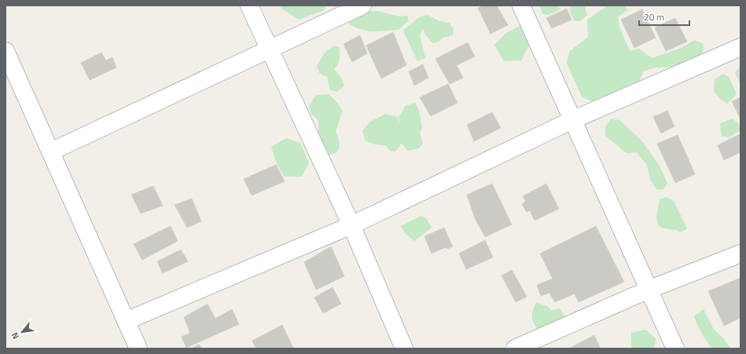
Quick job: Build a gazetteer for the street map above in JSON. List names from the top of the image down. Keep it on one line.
{"scale_bar":"20 m","north":"bottom left"}
